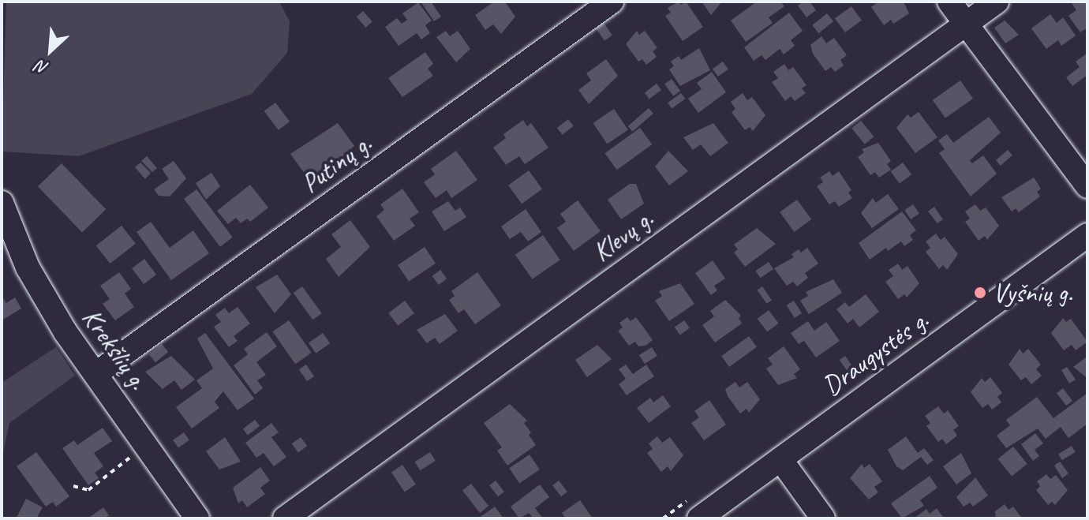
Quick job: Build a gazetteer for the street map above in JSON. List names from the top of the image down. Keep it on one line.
{"streets":{"street":["Putinų g.","Klevų g.","Krekšlių g.","Draugystės g."]},"crossings":[["Putinų g.","Krekšlių g."]],"places":["Vyšnių g."],"north":"bottom left"}
